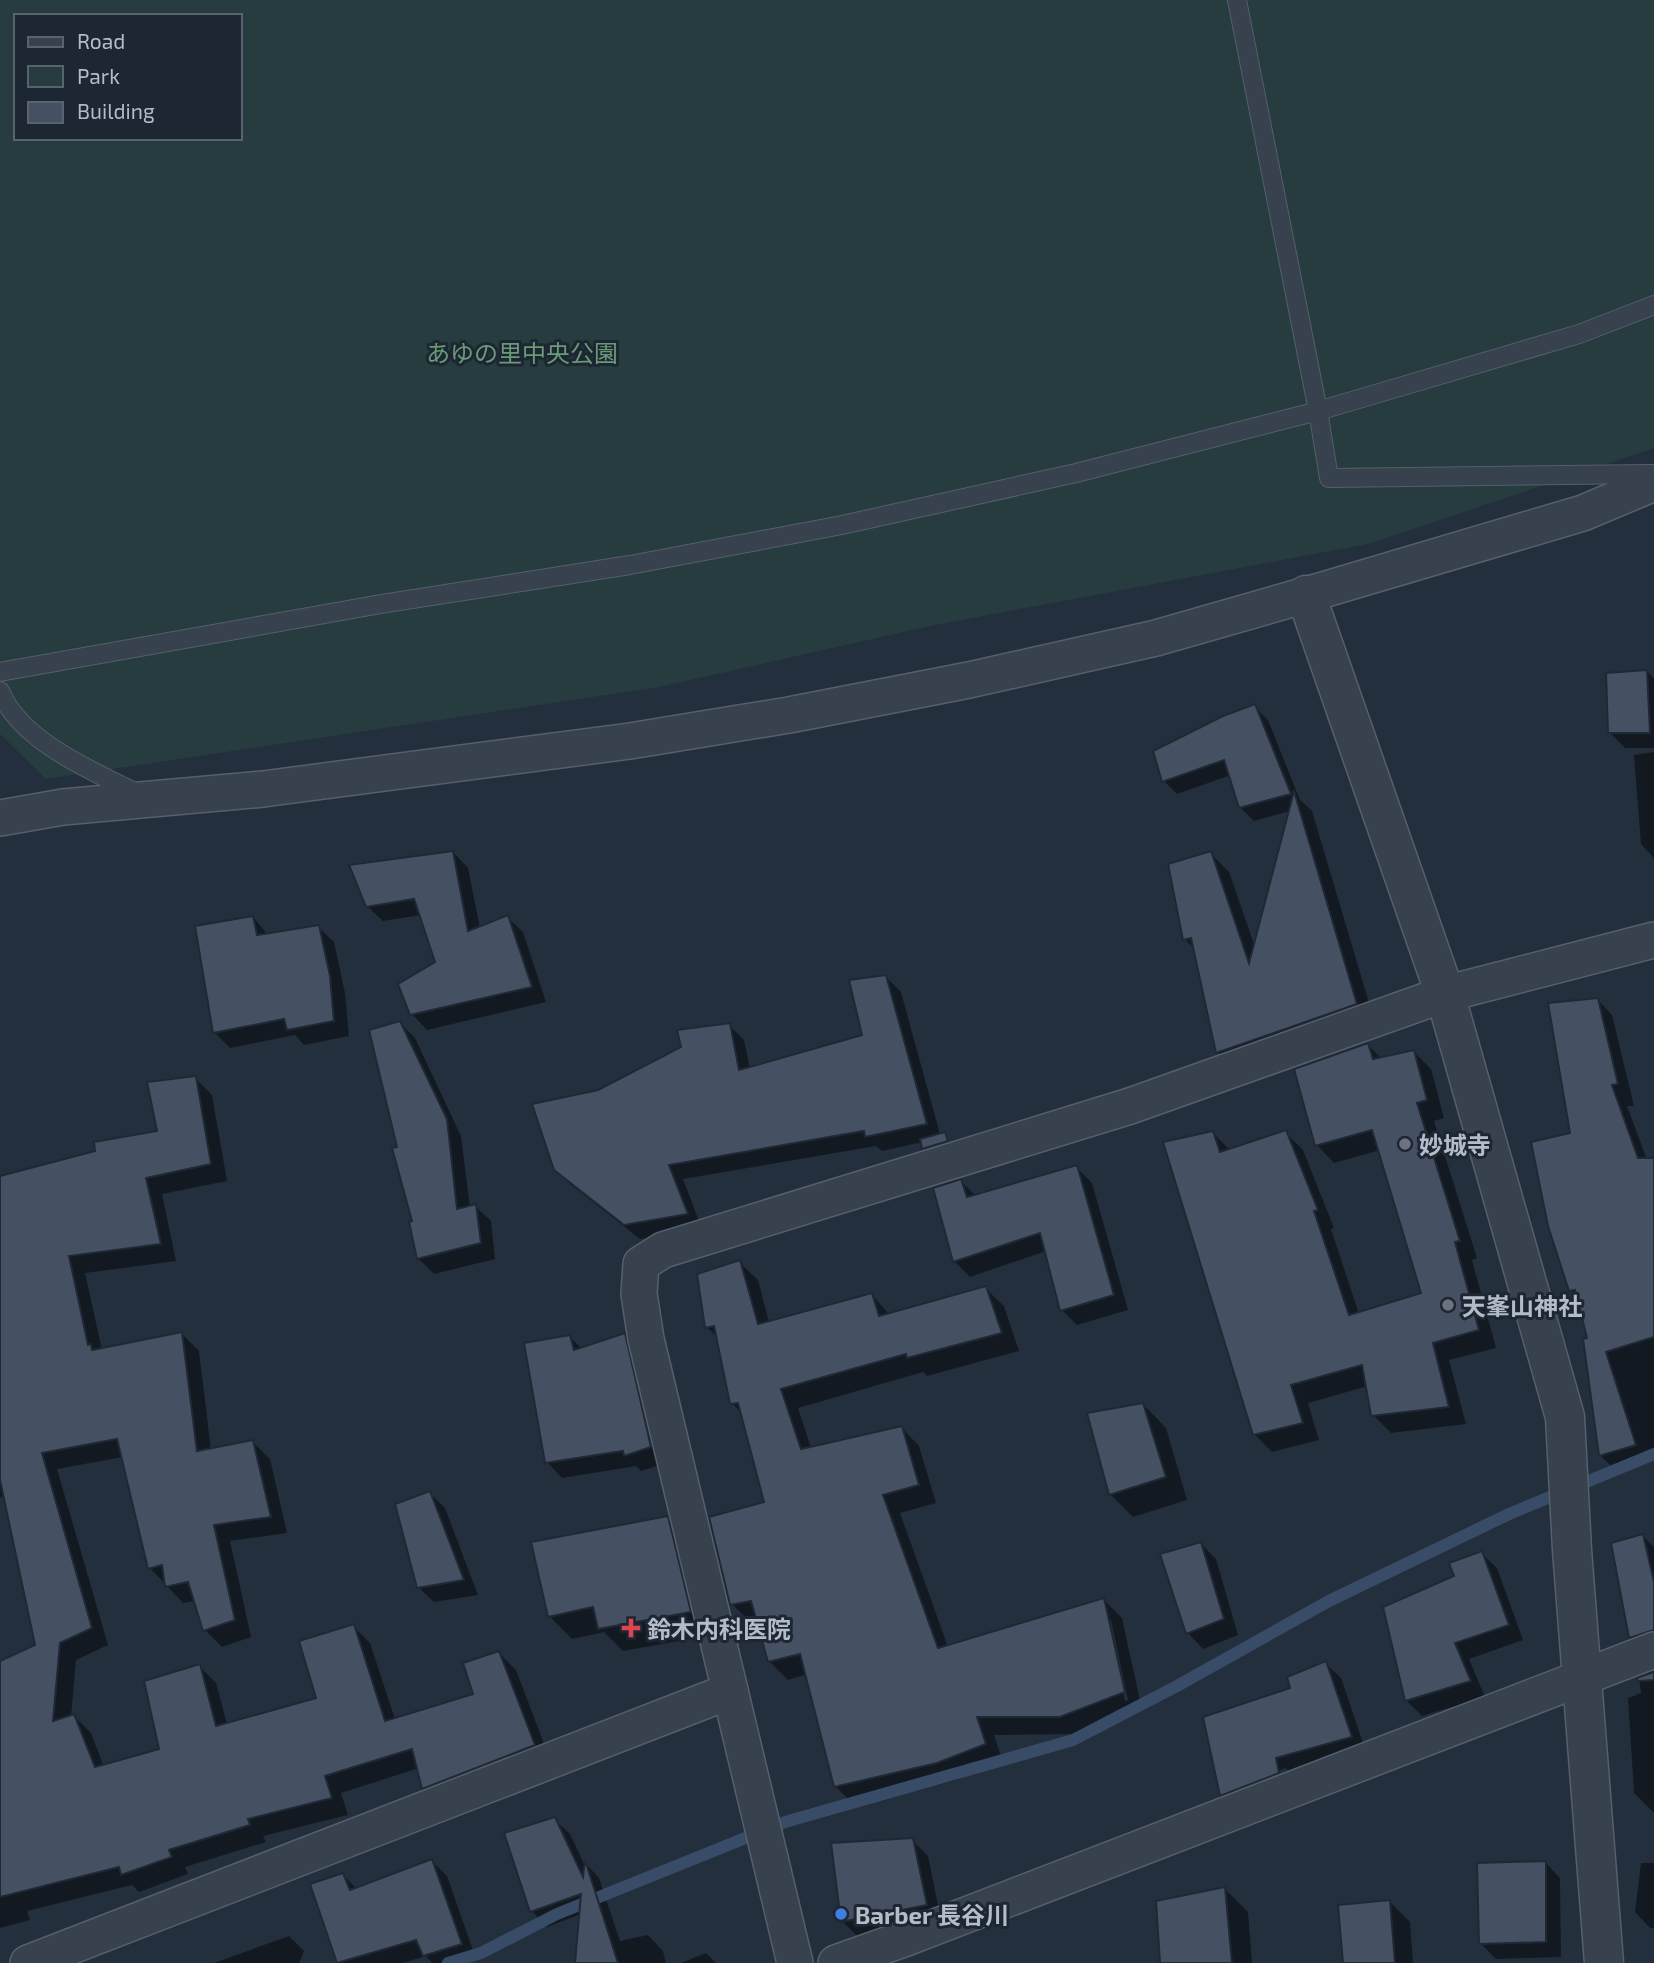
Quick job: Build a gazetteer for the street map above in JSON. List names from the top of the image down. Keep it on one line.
{"parks":["あゆの里中央公園"],"places":{"other":["妙城寺","天峯山神社","Barber 長谷川"],"health":["鈴木内科医院"]},"legend":["Road","Park","Building"]}
